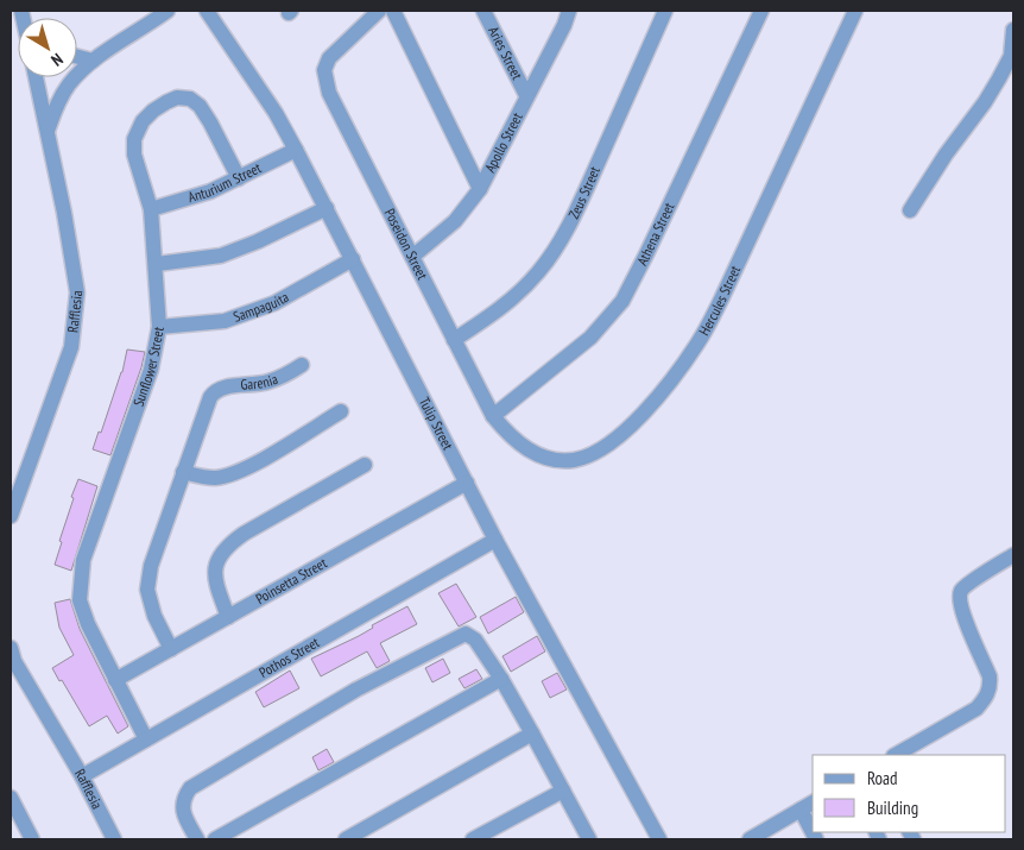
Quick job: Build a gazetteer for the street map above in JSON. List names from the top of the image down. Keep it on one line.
{"streets":{"street":["Aries Street","Apollo Street","Anturium Street","Zeus Street","Athena Street","Poseidon Street","Hercules Street","Sampaguita","Rafflesia","Sunflower Street","Garenia","Tulip Street","Poinsetta Street","Pothos Street"]},"crossings":[["Aries Street","Apollo Street"],["Apollo Street","Poseidon Street"],["Anturium Street","Sunflower Street"],["Anturium Street","Tulip Street"],["Zeus Street","Poseidon Street"],["Athena Street","Poseidon Street"],["Athena Street","Hercules Street"],["Poseidon Street","Hercules Street"],["Sampaguita","Sunflower Street"],["Sampaguita","Tulip Street"],["Rafflesia","Pothos Street"],["Sunflower Street","Poinsetta Street"],["Sunflower Street","Pothos Street"],["Tulip Street","Poinsetta Street"],["Tulip Street","Pothos Street"]],"legend":["Road","Building"],"north":"bottom right"}
